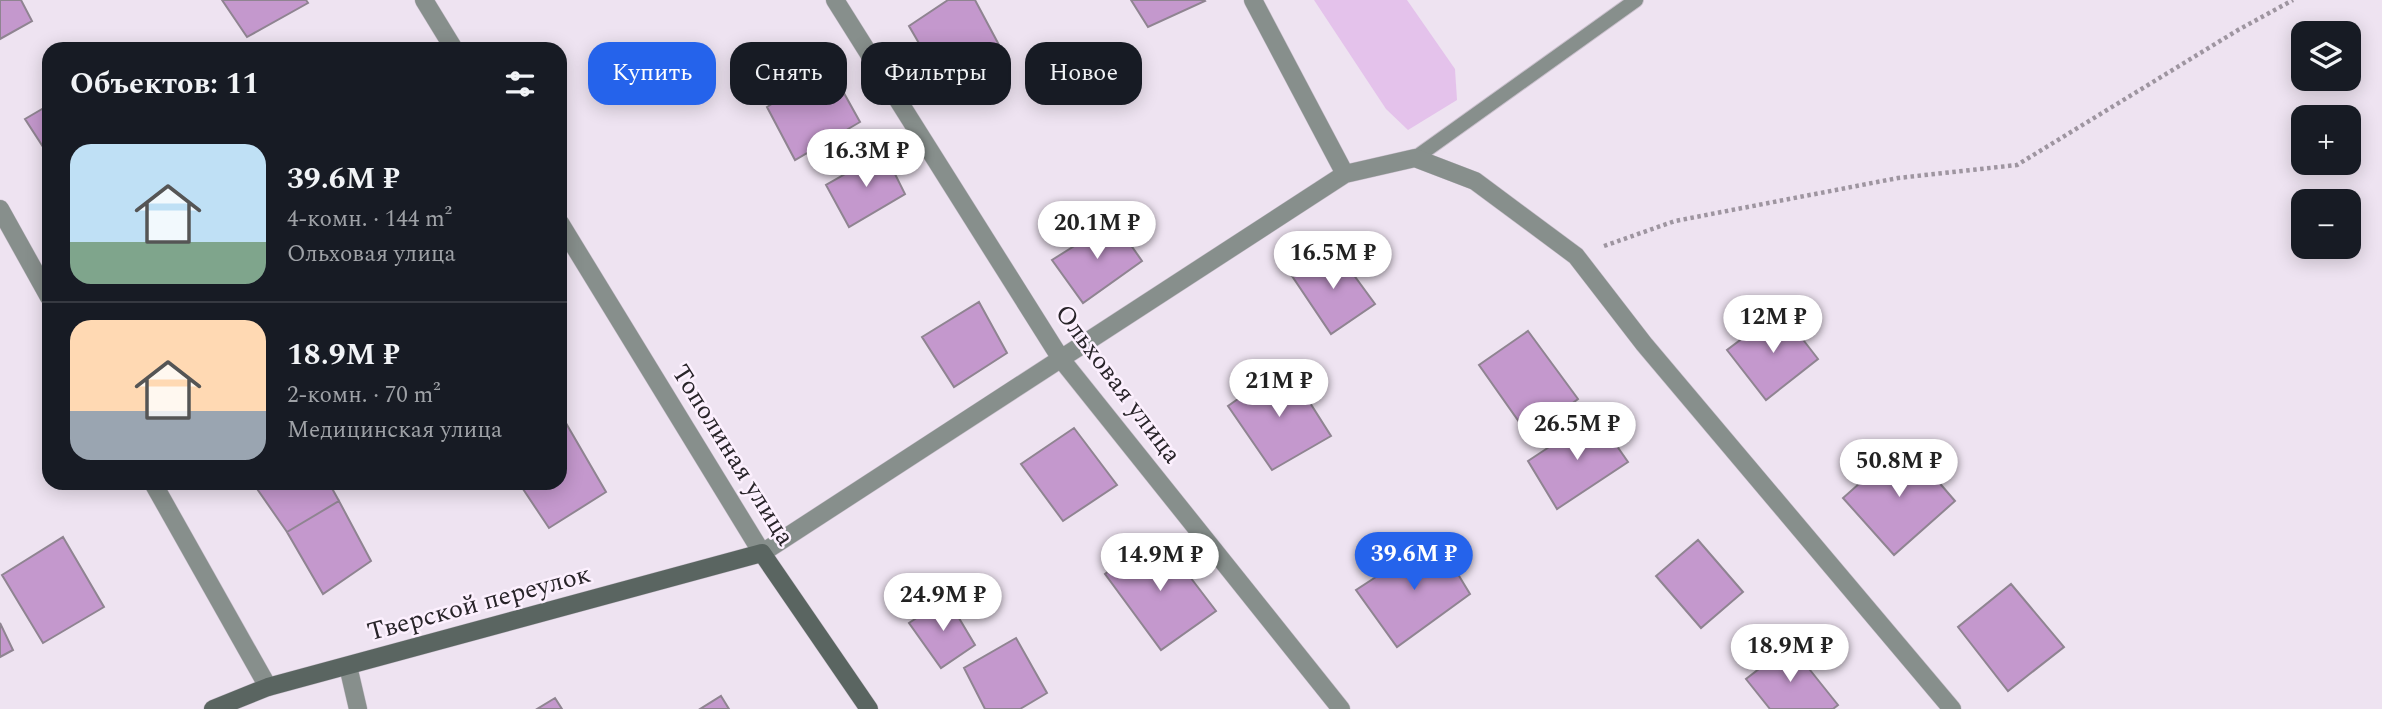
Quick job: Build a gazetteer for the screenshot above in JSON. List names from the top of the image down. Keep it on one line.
{"streets":{"street":["Ольховая улица","Тополиная улица","Тверской переулок"]},"crossings":[["Тополиная улица","Тверской переулок"]],"page":{"map_buttons":["+","−"],"chip":["Купить","Снять","Фильтры","Новое"],"heading":"Объектов: 11","list":[{"name":"39.6M ₽","note":"4-комн. · 144 m² · Ольховая улица"},{"name":"18.9M ₽","note":"2-комн. · 70 m² · Медицинская улица"}],"price":["16.3M ₽","20.1M ₽","16.5M ₽","12M ₽","21M ₽","26.5M ₽","50.8M ₽","39.6M ₽","14.9M ₽","24.9M ₽","18.9M ₽"]}}
